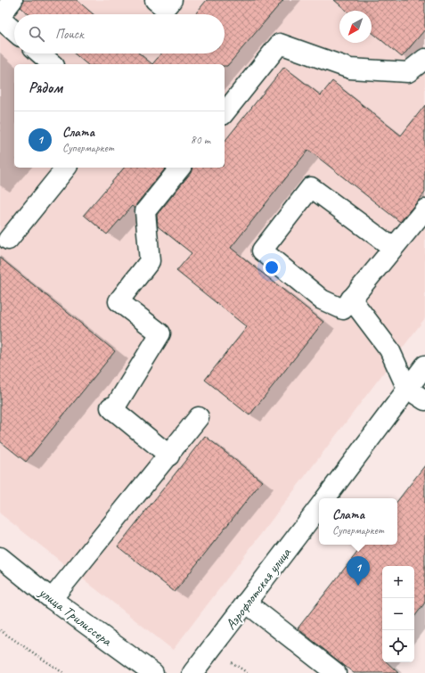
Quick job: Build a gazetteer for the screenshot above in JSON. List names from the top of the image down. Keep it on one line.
{"streets":{"street":["Аэрофлотская улица","улица Трилиссера"]},"north":"bottom left","page":{"search":"Поиск","heading":"Рядом","list":[{"mark":"1","name":"Слата","note":"Супермаркет","value":"80 m"}],"popup":["Слата","Супермаркет"],"pins":"1","map_buttons":["+","−"]}}
